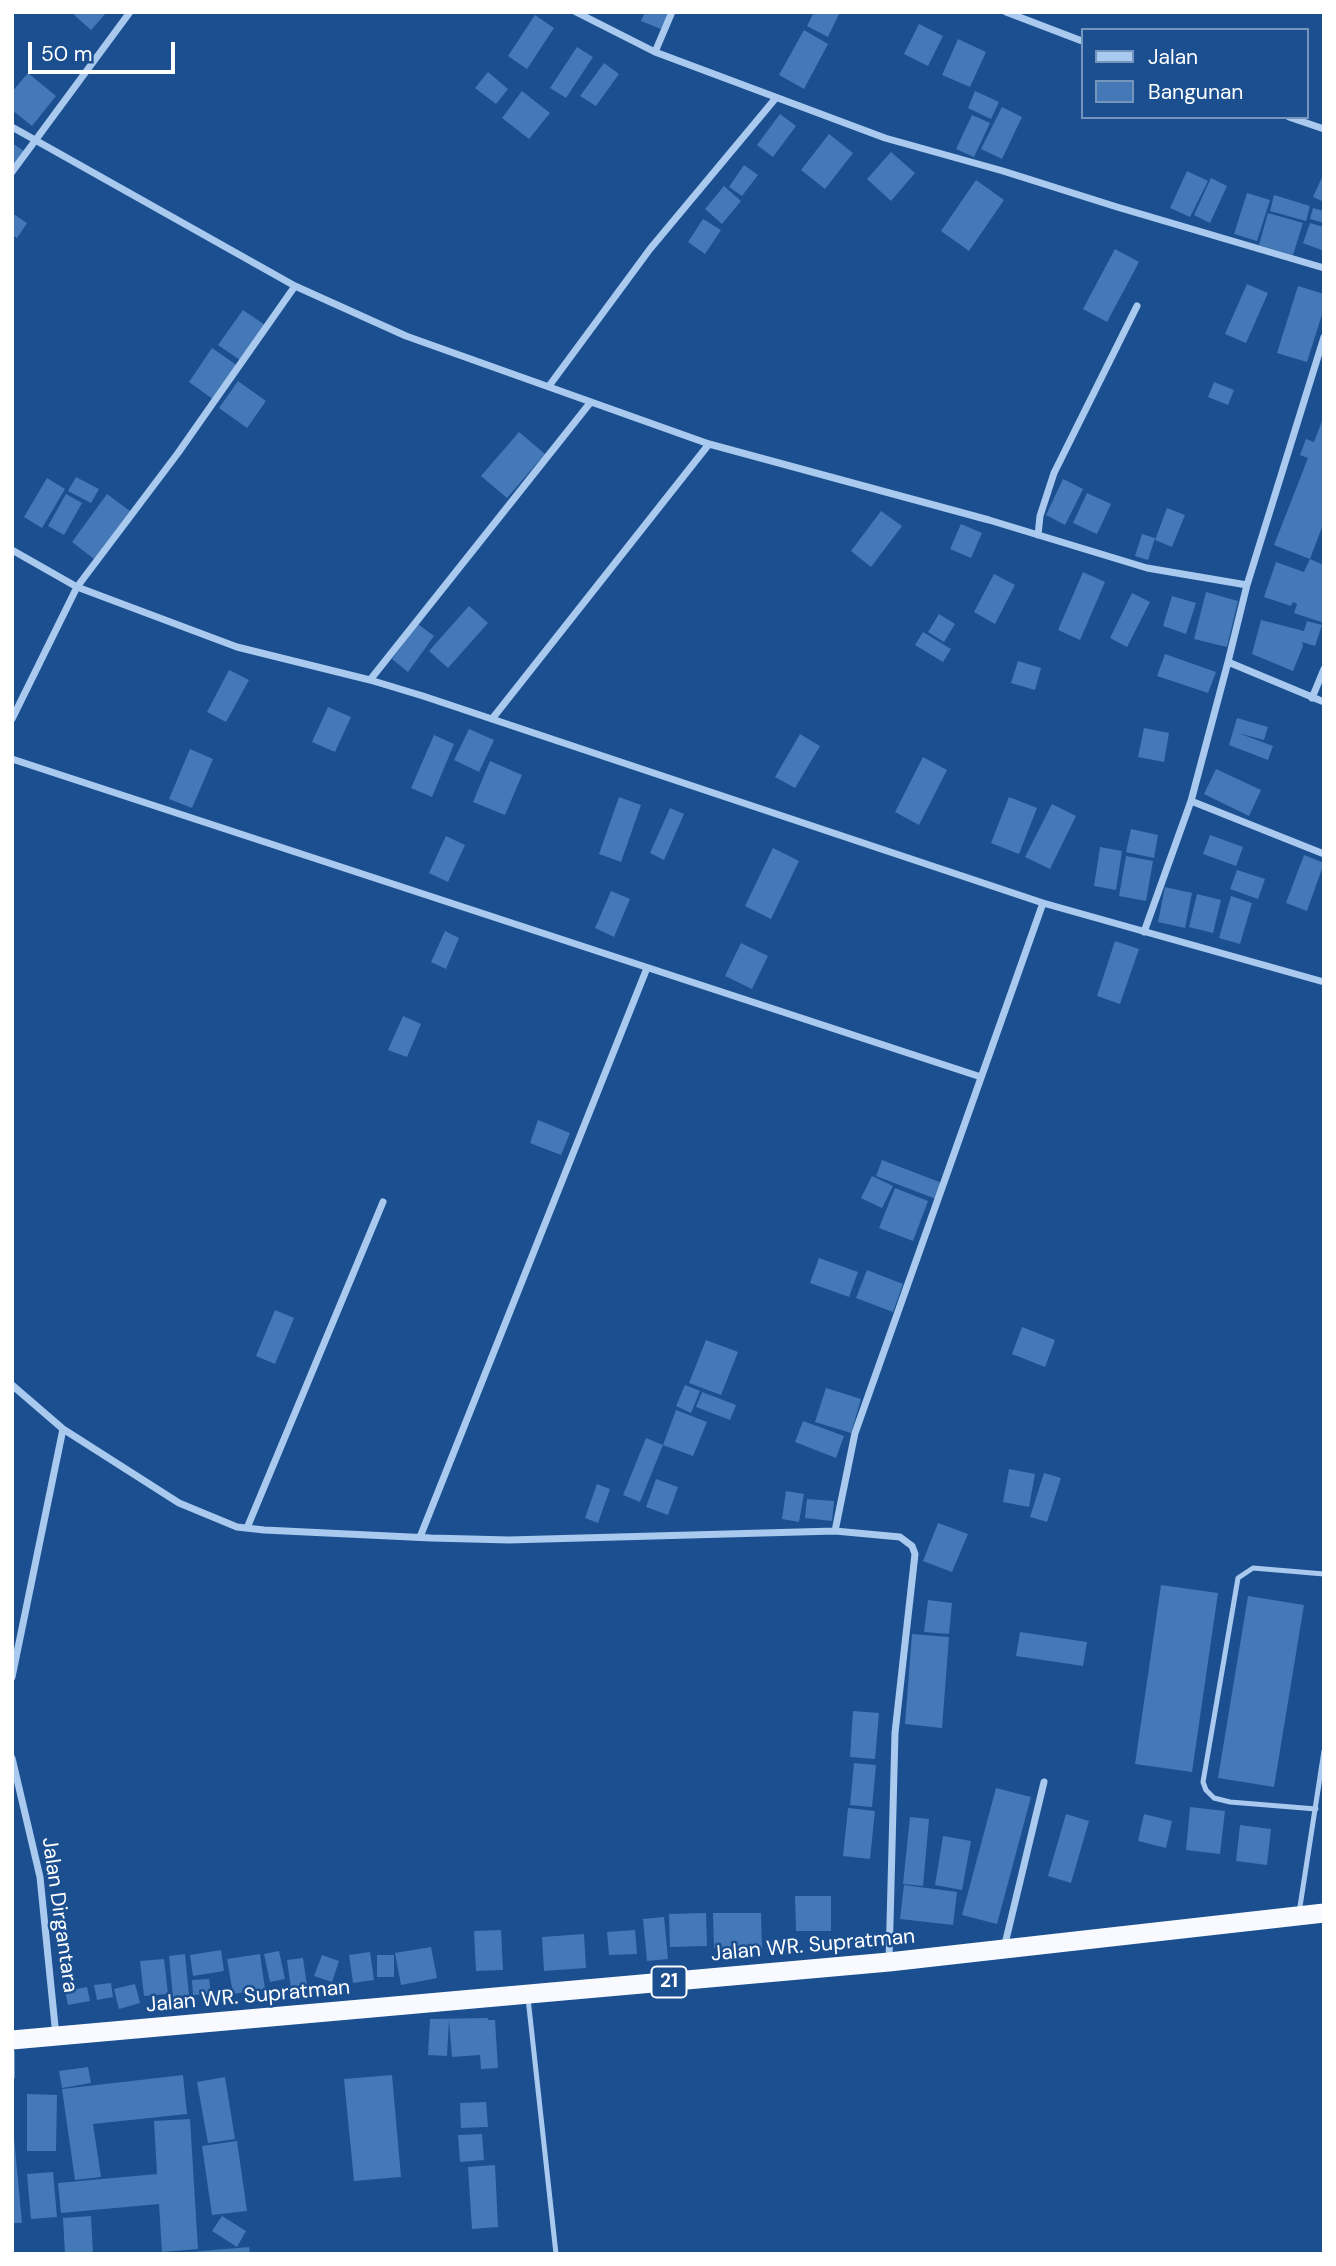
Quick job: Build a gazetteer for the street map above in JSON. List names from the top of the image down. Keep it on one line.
{"streets":{"highway":["Jalan WR. Supratman","21"],"street":["Jalan Dirgantara"]},"crossings":[["Jalan Dirgantara","Jalan WR. Supratman"]],"legend":["Jalan","Bangunan"],"scale_bar":"50 m"}
